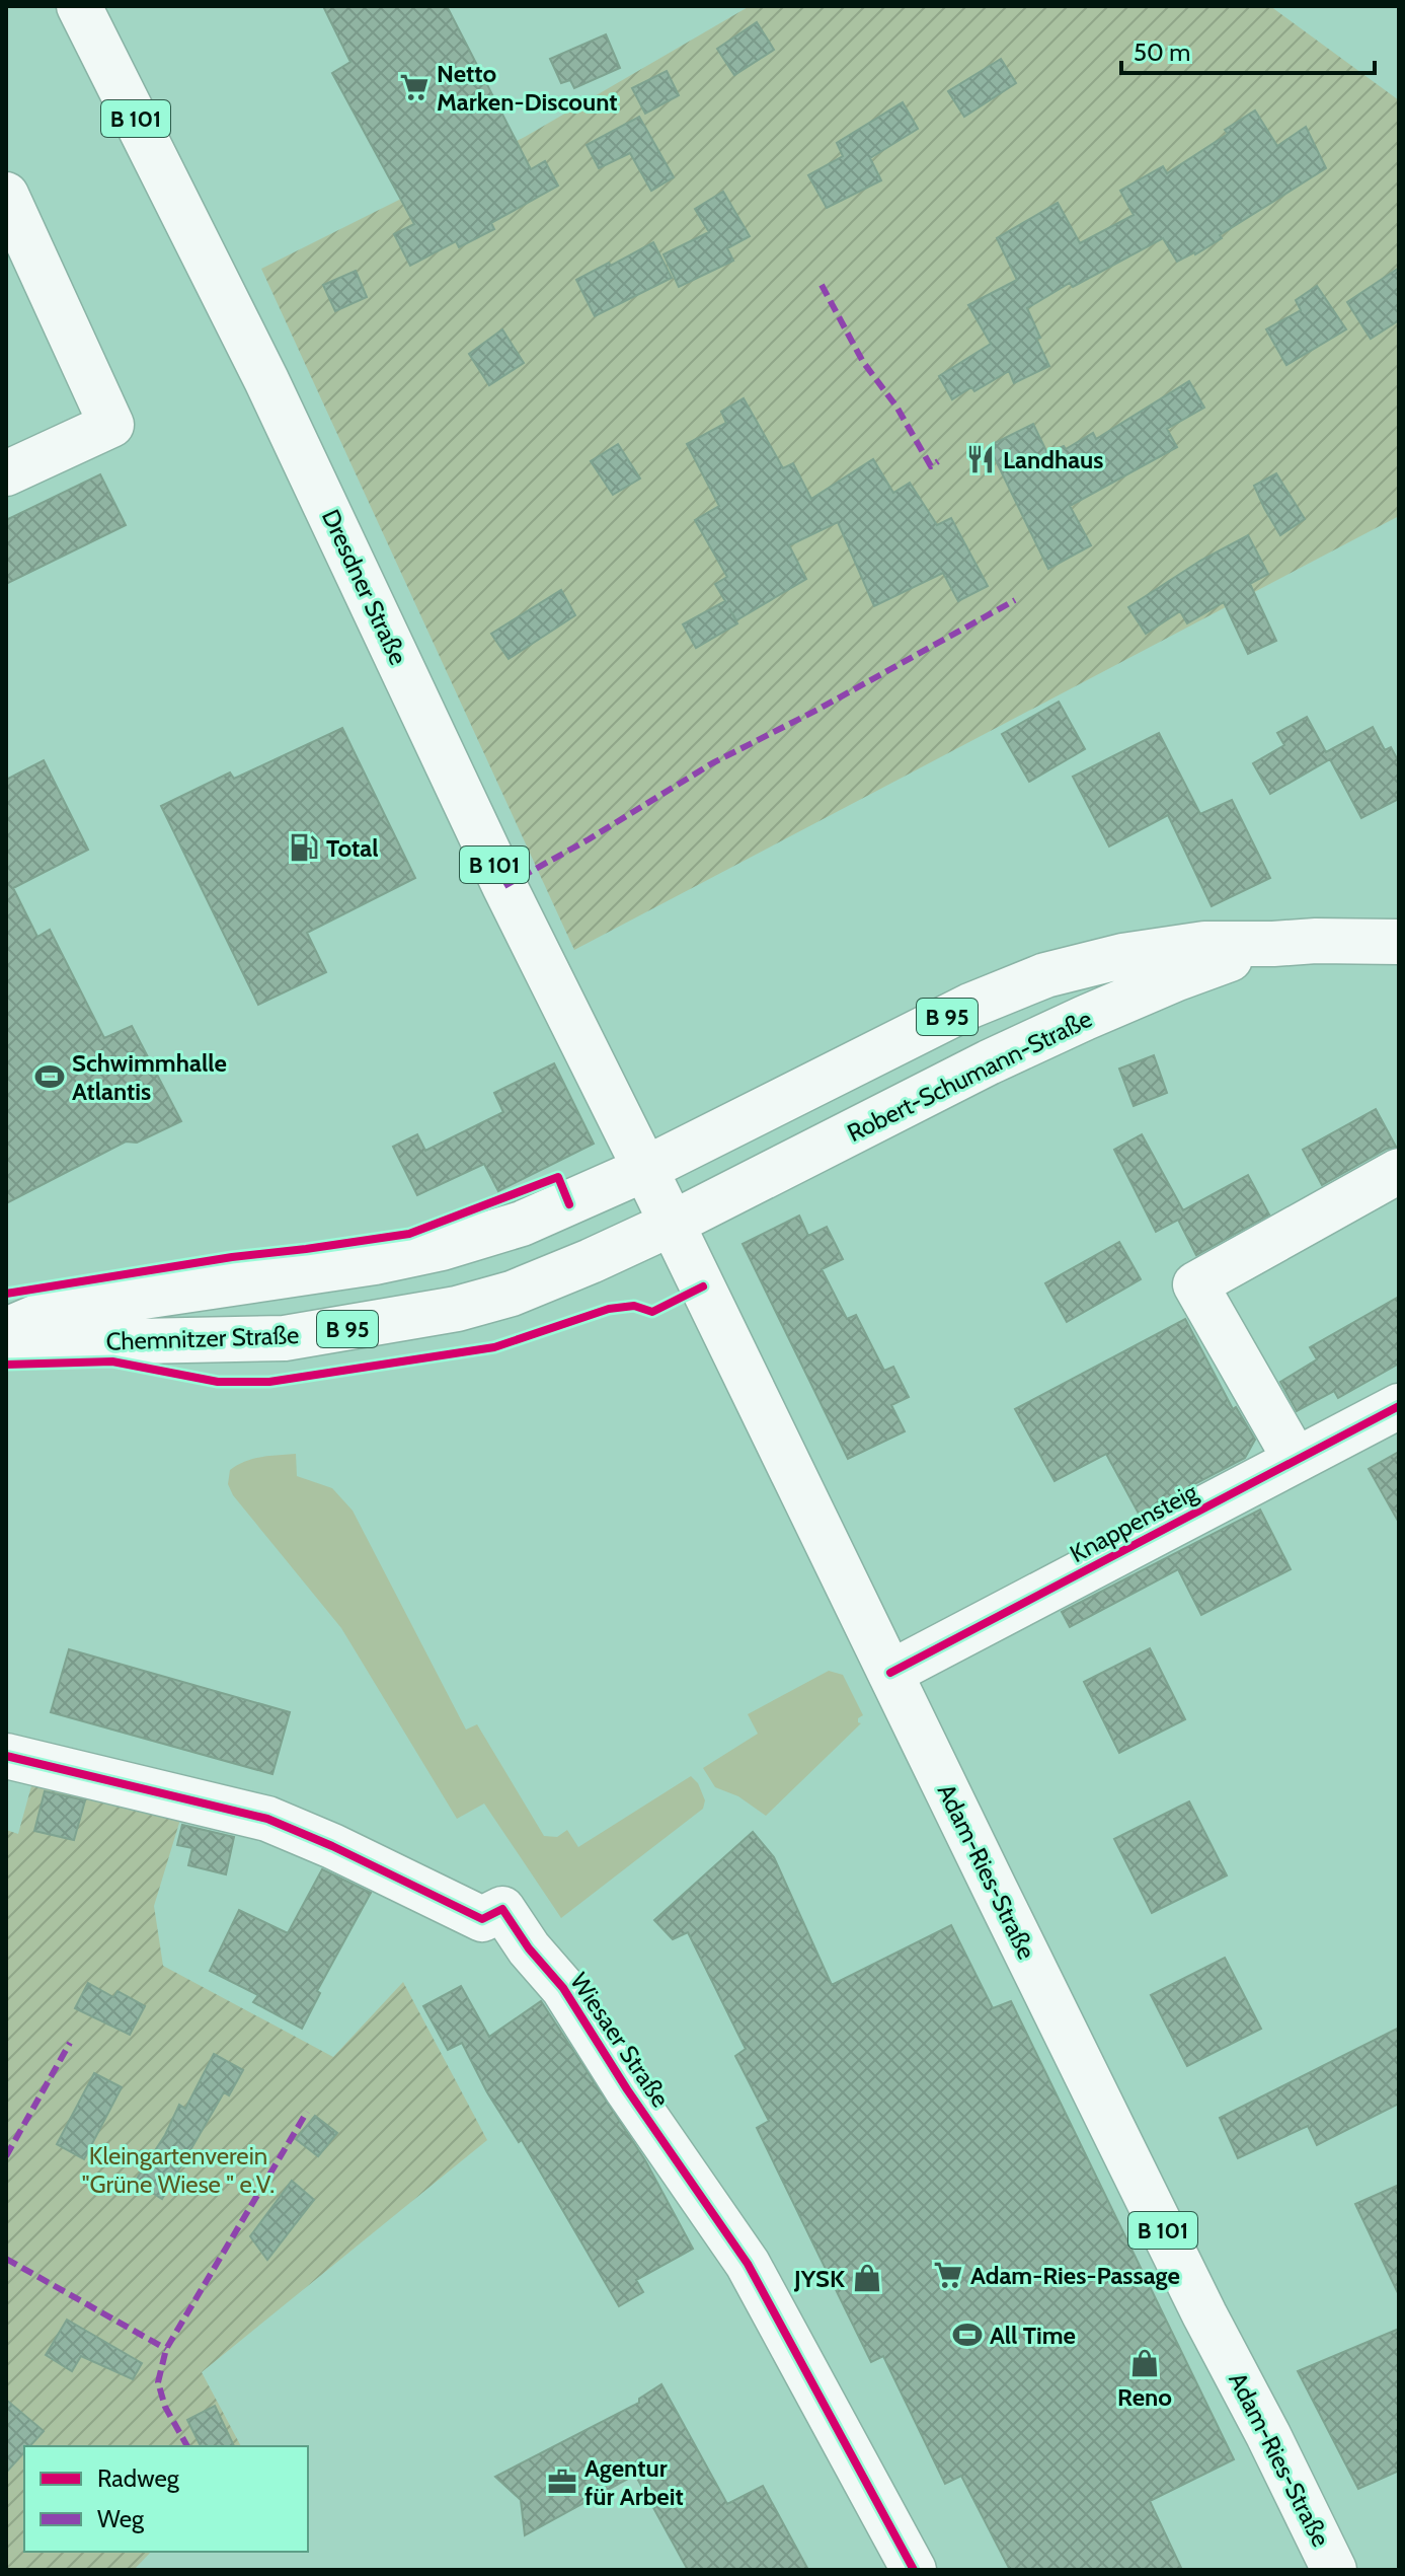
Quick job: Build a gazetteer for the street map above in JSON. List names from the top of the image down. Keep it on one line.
{"streets":{"main road":["B 101","Dresdner Straße","B 95","Robert-Schumann-Straße","Chemnitzer Straße","Knappensteig","Adam-Ries-Straße","Wiesaer Straße"]},"crossings":[["Dresdner Straße","Robert-Schumann-Straße"],["Dresdner Straße","Chemnitzer Straße"],["Dresdner Straße","Adam-Ries-Straße"],["Robert-Schumann-Straße","Chemnitzer Straße"],["Robert-Schumann-Straße","Adam-Ries-Straße"],["Chemnitzer Straße","Adam-Ries-Straße"],["Knappensteig","Adam-Ries-Straße"]],"parks":["Kleingartenverein \"Grüne Wiese \" e.V."],"places":{"supermarket":["Netto Marken-Discount","Adam-Ries-Passage"],"restaurant":["Landhaus"],"fuel station":["Total"],"sports":["Schwimmhalle Atlantis","All Time"],"shop":["JYSK","Reno"],"office":["Agentur für Arbeit"]},"legend":["Radweg","Weg"],"scale_bar":"50 m"}
